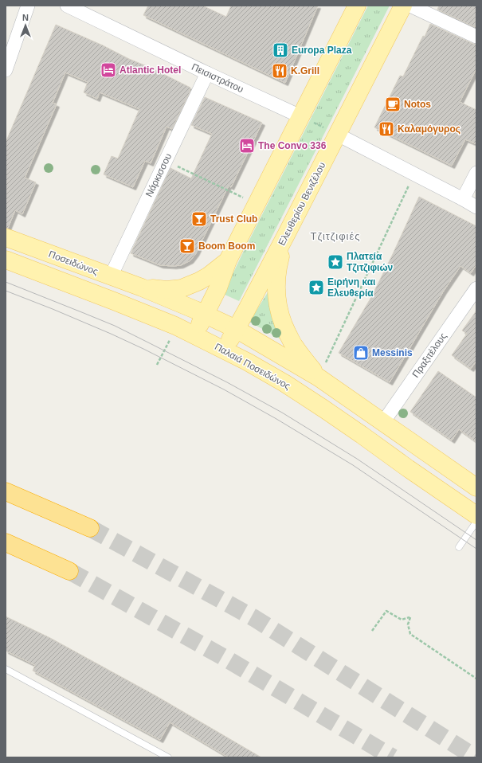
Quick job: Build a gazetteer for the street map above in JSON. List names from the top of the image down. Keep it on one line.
{"streets":{"main road":["Ελευθερίου Βενιζέλου","Ποσειδώνος","Παλαιά Ποσειδώνος"],"street":["Πεισιστράτου","Νάρκισσου","Πραξιτέλους"]},"crossings":[["Πεισιστράτου","Νάρκισσου"],["Νάρκισσου","Ποσειδώνος"],["Ελευθερίου Βενιζέλου","Παλαιά Ποσειδώνος"]],"districts":["Τζιτζιφιές"],"places":{"building":["Europa Plaza"],"hotel":["Atlantic Hotel","The Convo 336"],"restaurant":["K.Grill","Καλαμόγυρος"],"cafe":["Notos"],"bar":["Trust Club","Boom Boom"],"place":["Πλατεία Τζιτζιφιών","Ειρήνη και Ελευθερία"],"shop":["Messinis"]},"north":"top"}
